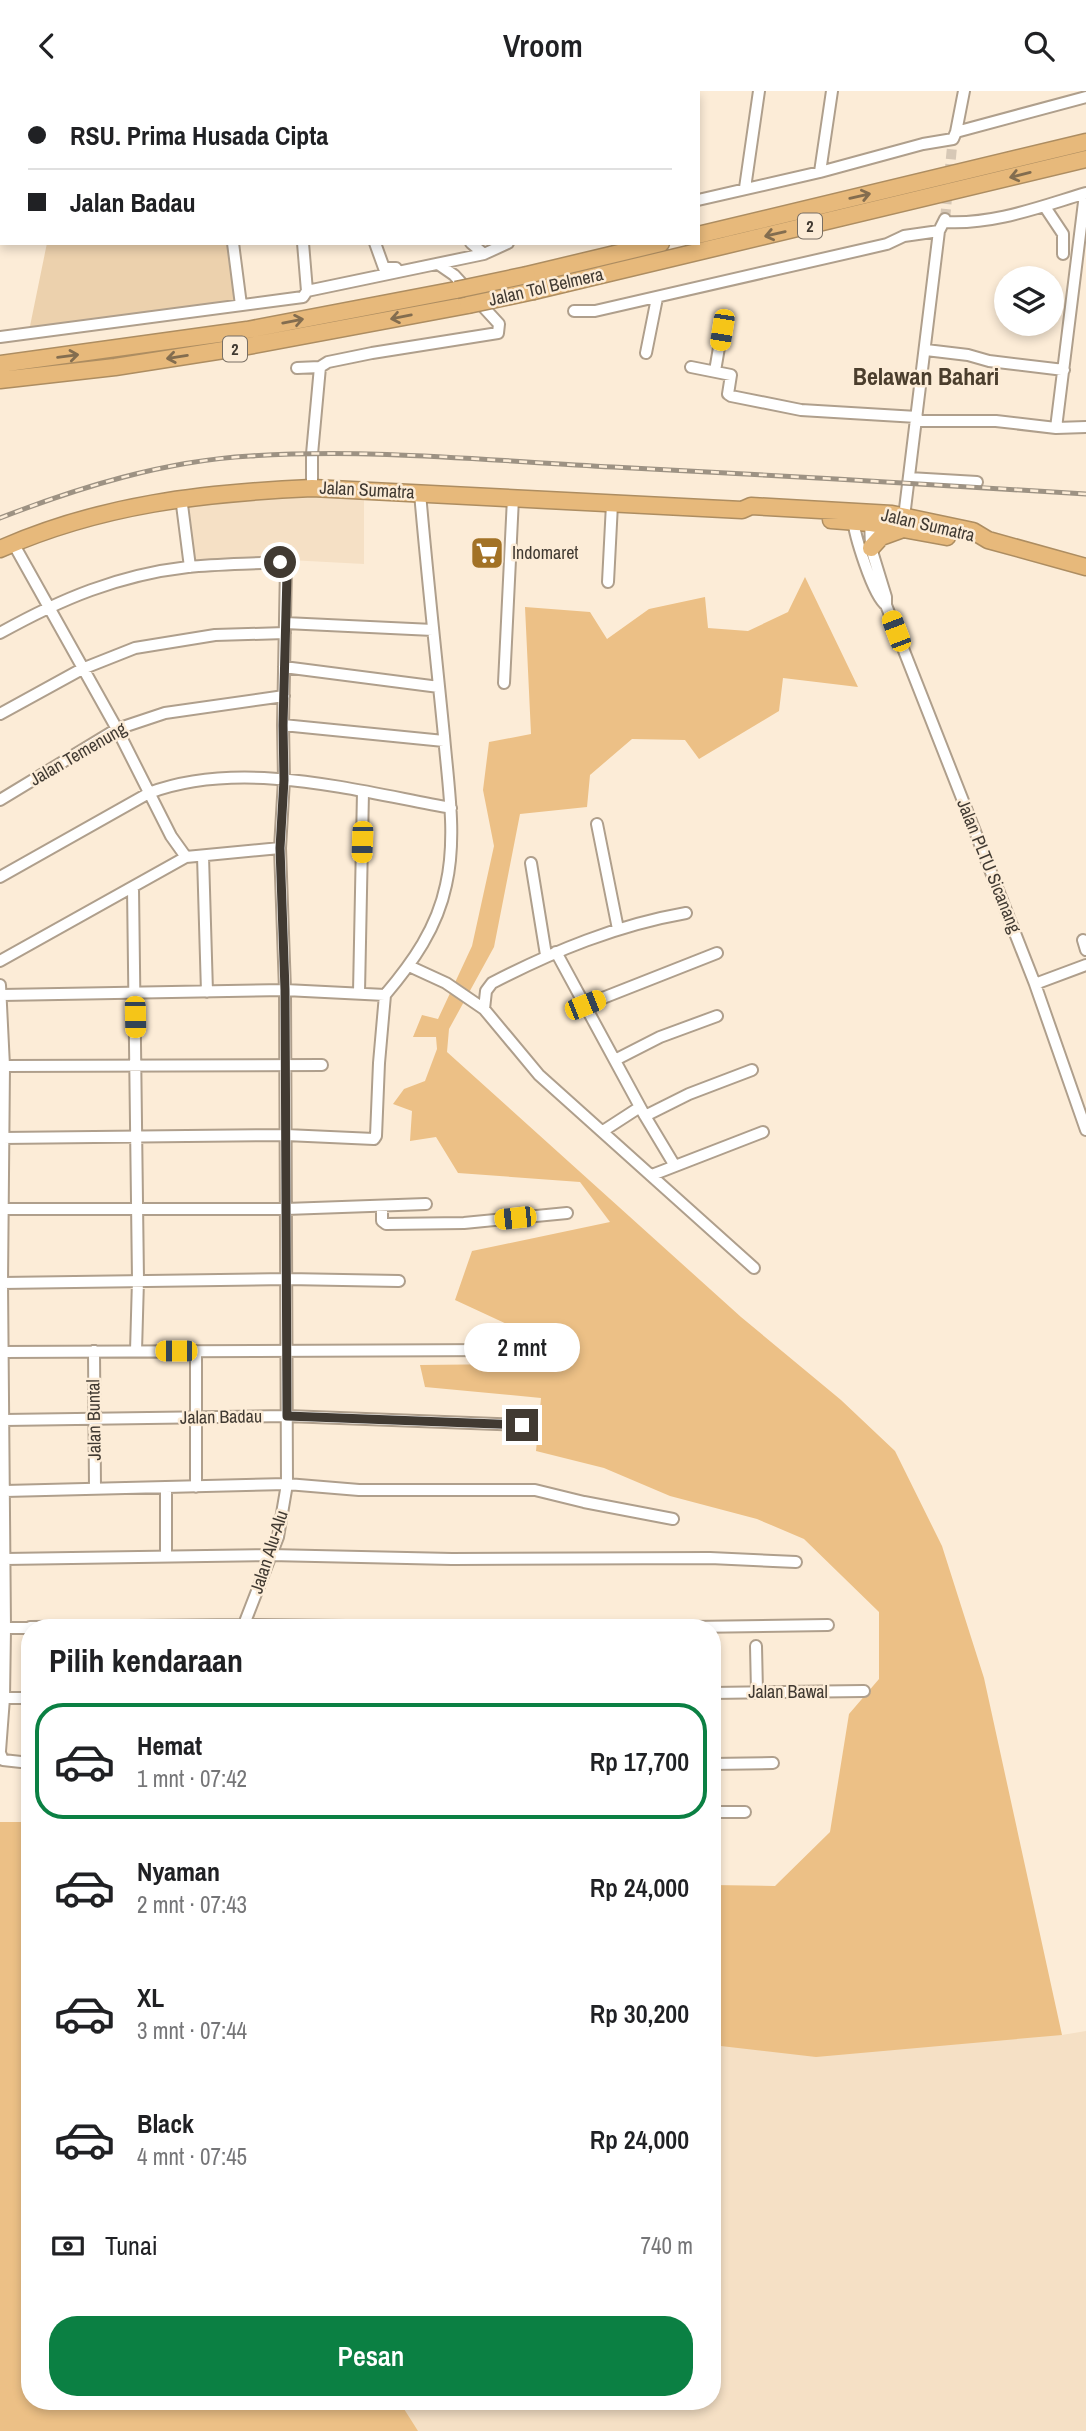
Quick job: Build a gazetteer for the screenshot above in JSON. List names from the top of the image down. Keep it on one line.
{"streets":{"highway":["2","Jalan Tol Belmera","Jalan Sumatra"],"street":["Jalan Temenung","Jalan PLTU Sicanang","Jalan Badau","Jalan Buntal","Jalan Alu-Alu","Jalan Bawal"]},"crossings":[["Jalan Sumatra","Jalan PLTU Sicanang"],["Jalan Temenung","Jalan Alu-Alu"],["Jalan Badau","Jalan Buntal"],["Jalan Badau","Jalan Alu-Alu"]],"districts":["Belawan Bahari"],"places":{"supermarket":["Indomaret"]},"page":{"header":"Vroom","banner":["RSU. Prima Husada Cipta","Jalan Badau"],"bubble":"2 mnt","heading":"Pilih kendaraan","list":[{"name":"Hemat","note":"1 mnt · 07:42","value":"Rp 17,700"},{"name":"Nyaman","note":"2 mnt · 07:43","value":"Rp 24,000"},{"name":"XL","note":"3 mnt · 07:44","value":"Rp 30,200"},{"name":"Black","note":"4 mnt · 07:45","value":"Rp 24,000"}],"pay":["Tunai","740 m"],"buttons":"Pesan"}}
